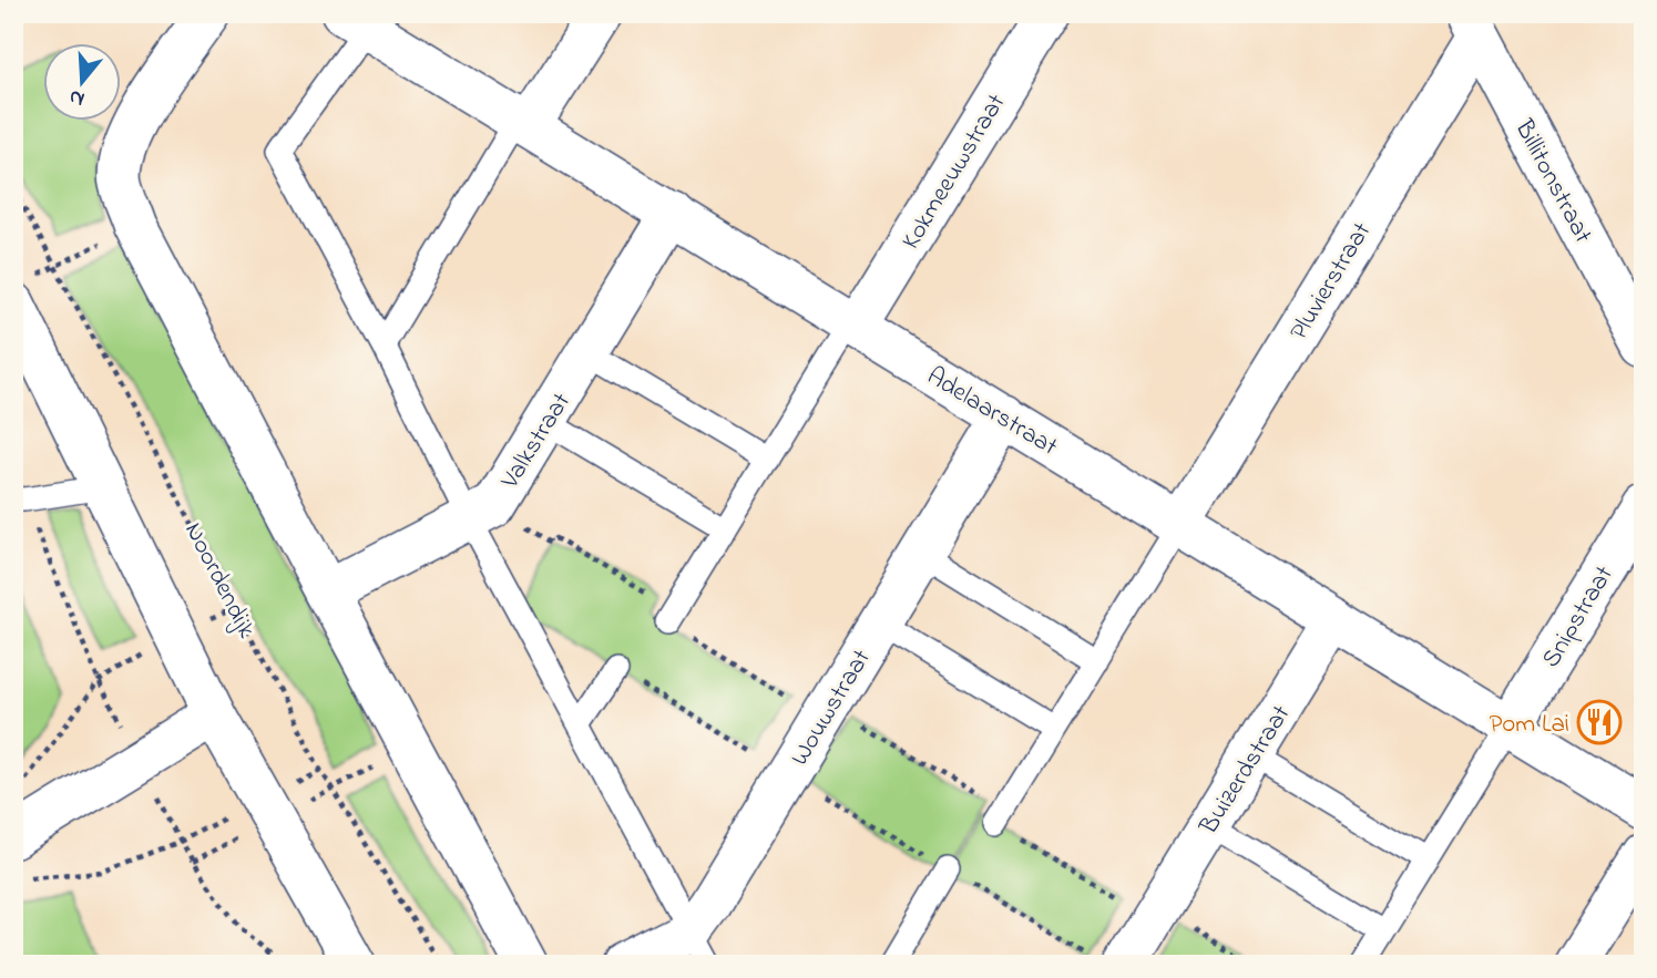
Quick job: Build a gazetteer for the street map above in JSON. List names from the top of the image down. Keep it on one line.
{"streets":{"street":["Kokmeeuwstraat","Billitonstraat","Pluvierstraat","Adelaarstraat","Valkstraat","Snipstraat","Wouwstraat","Buizerdstraat"],"path":["Noordendijk"]},"crossings":[["Kokmeeuwstraat","Adelaarstraat"],["Billitonstraat","Pluvierstraat"],["Pluvierstraat","Adelaarstraat"],["Adelaarstraat","Valkstraat"],["Adelaarstraat","Snipstraat"],["Adelaarstraat","Wouwstraat"],["Adelaarstraat","Buizerdstraat"]],"places":{"restaurant":["Pom Lai"]},"north":"bottom"}
